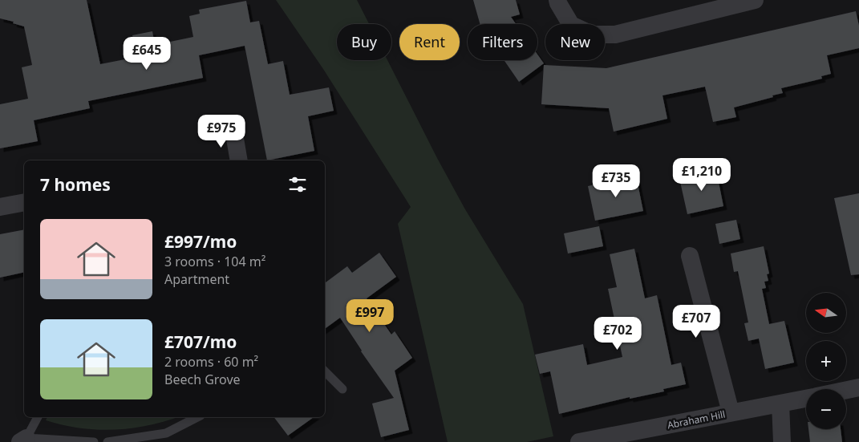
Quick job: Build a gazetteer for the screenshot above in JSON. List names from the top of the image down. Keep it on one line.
{"streets":{"street":["Abraham Hill"]},"north":"left","page":{"chip":["Buy","Rent","Filters","New"],"price":["£645","£975","£1,210","£735","£997","£707","£702"],"heading":"7 homes","list":[{"name":"£997/mo","note":"3 rooms · 104 m² · Apartment"},{"name":"£707/mo","note":"2 rooms · 60 m² · Beech Grove"}],"map_buttons":["+","−"]}}
